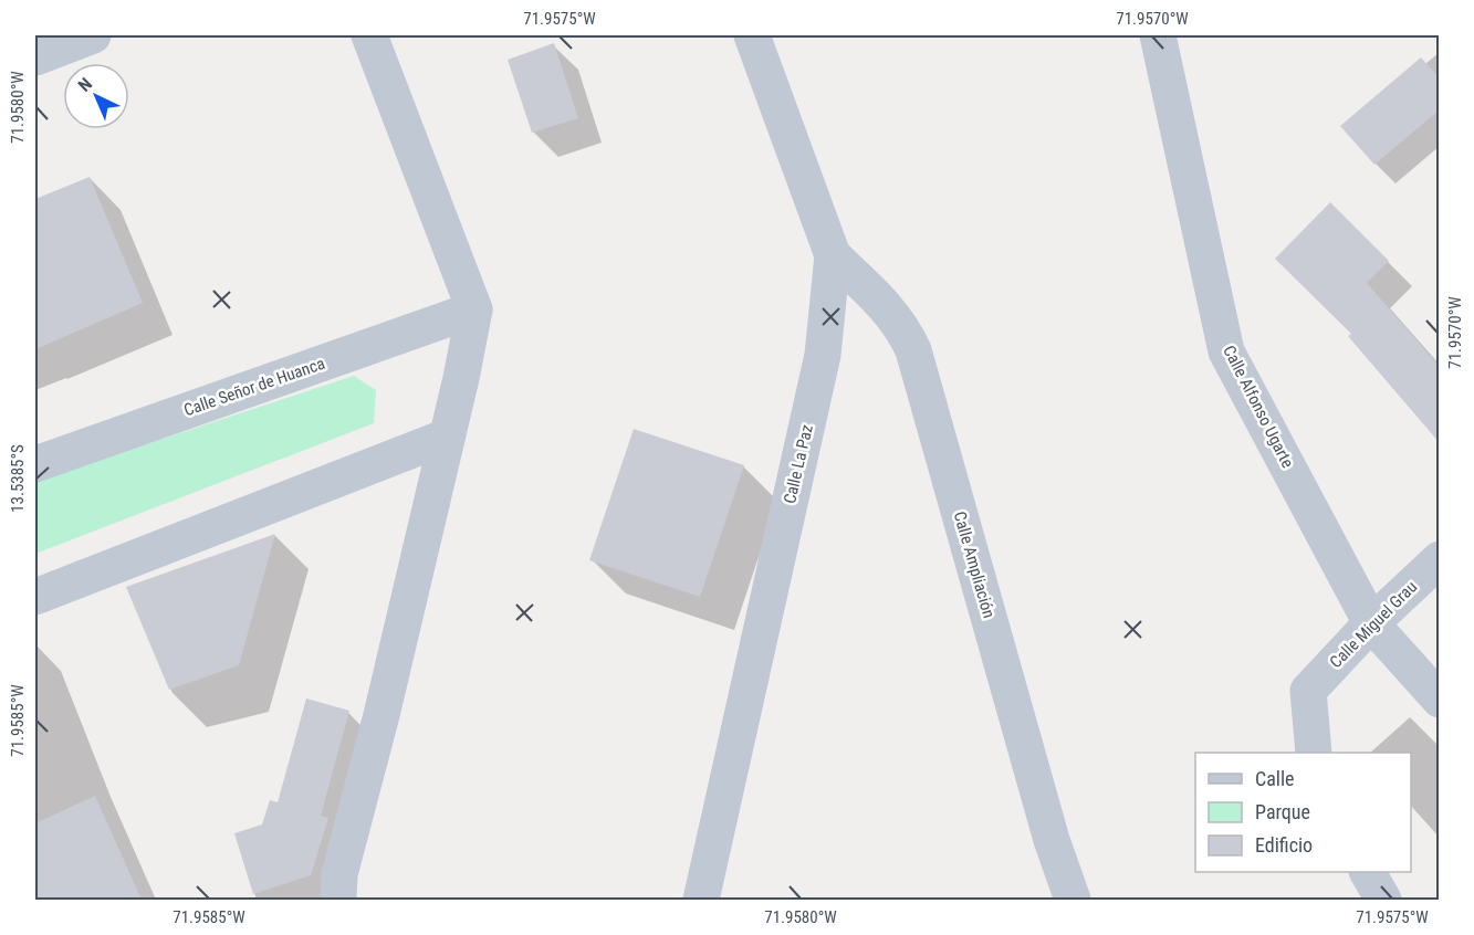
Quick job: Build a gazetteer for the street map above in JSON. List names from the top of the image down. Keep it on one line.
{"streets":{"street":["Calle Señor de Huanca","Calle Alfonso Ugarte","Calle La Paz","Calle Ampliación","Calle Miguel Grau"]},"crossings":[["Calle Alfonso Ugarte","Calle Miguel Grau"],["Calle La Paz","Calle Ampliación"]],"legend":["Calle","Parque","Edificio"],"north":"top left","coordinates":["71.9575°W","71.9570°W","71.9580°W","13.5385°S","71.9585°W"]}
